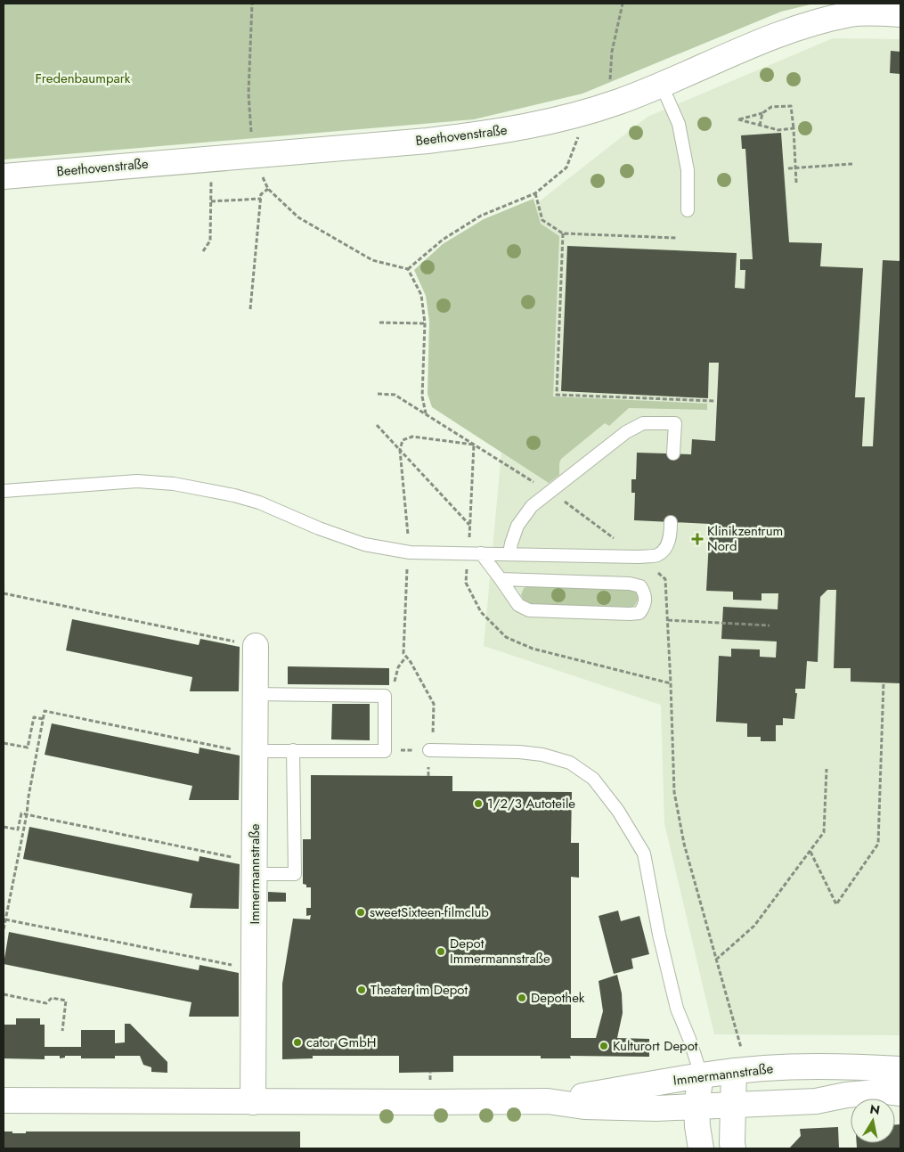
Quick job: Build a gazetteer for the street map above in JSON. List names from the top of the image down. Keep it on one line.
{"streets":{"street":["Beethovenstraße","Immermannstraße"]},"parks":["Fredenbaumpark"],"places":{"health":["Klinikzentrum Nord"],"other":["1/2/3 Autoteile","sweetSixteen-filmclub","Depot Immermannstraße","Theater im Depot","Depothek","cator GmbH","Kulturort Depot"]},"north":"top"}
